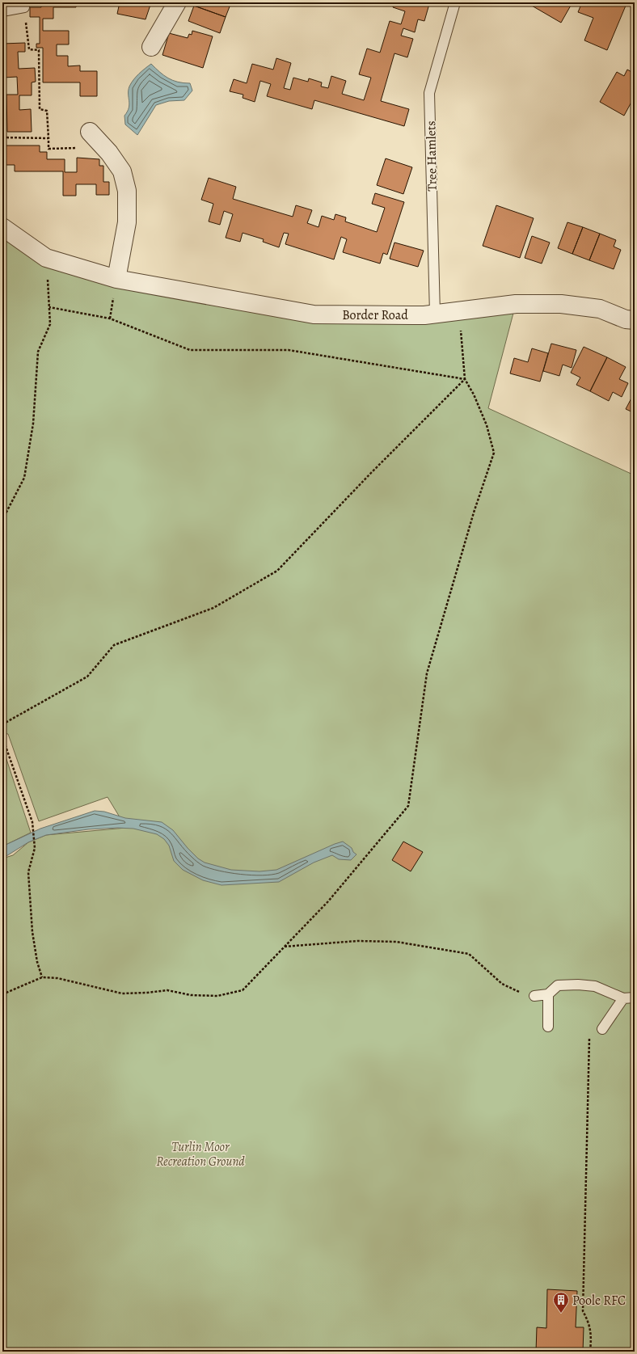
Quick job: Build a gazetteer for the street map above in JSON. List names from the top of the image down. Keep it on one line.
{"streets":{"street":["Border Road"],"lane":["Tree Hamlets"]},"crossings":[["Tree Hamlets","Border Road"]],"parks":["Turlin Moor Recreation Ground"],"places":{"building":["Poole RFC"]}}
